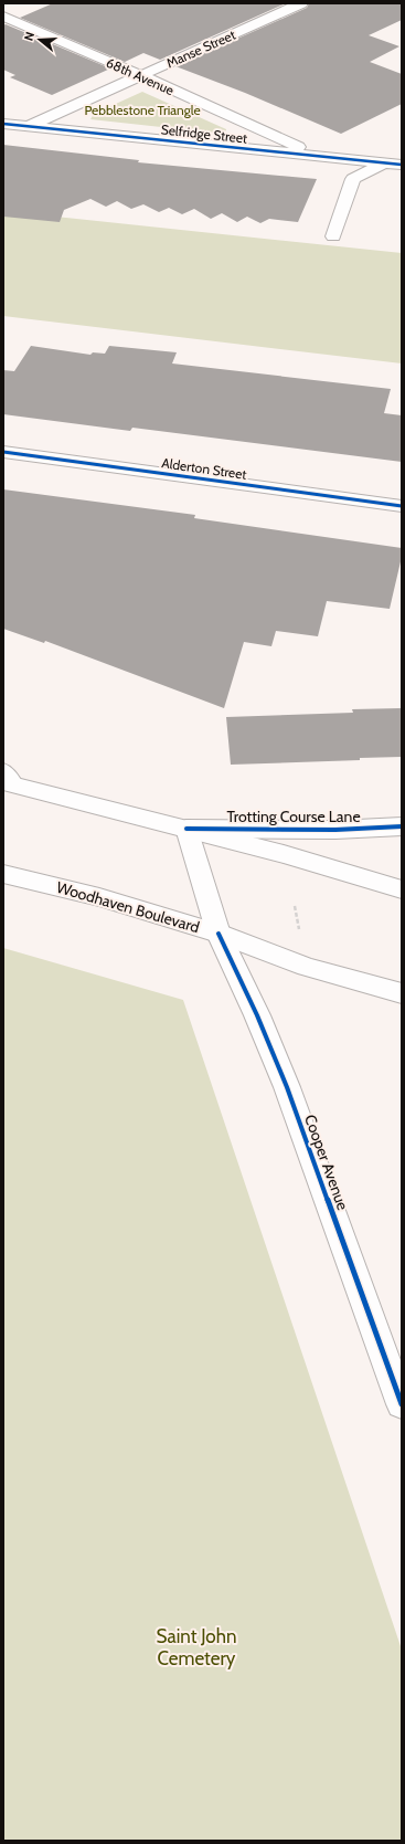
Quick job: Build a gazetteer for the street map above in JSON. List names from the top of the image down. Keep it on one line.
{"streets":{"street":["Manse Street","68th Avenue","Selfridge Street","Alderton Street","Trotting Course Lane","Woodhaven Boulevard","Cooper Avenue"]},"crossings":[["Manse Street","68th Avenue"],["Manse Street","Selfridge Street"],["68th Avenue","Selfridge Street"],["Trotting Course Lane","Cooper Avenue"],["Woodhaven Boulevard","Cooper Avenue"]],"parks":["Pebblestone Triangle","Saint John Cemetery"],"north":"left"}
